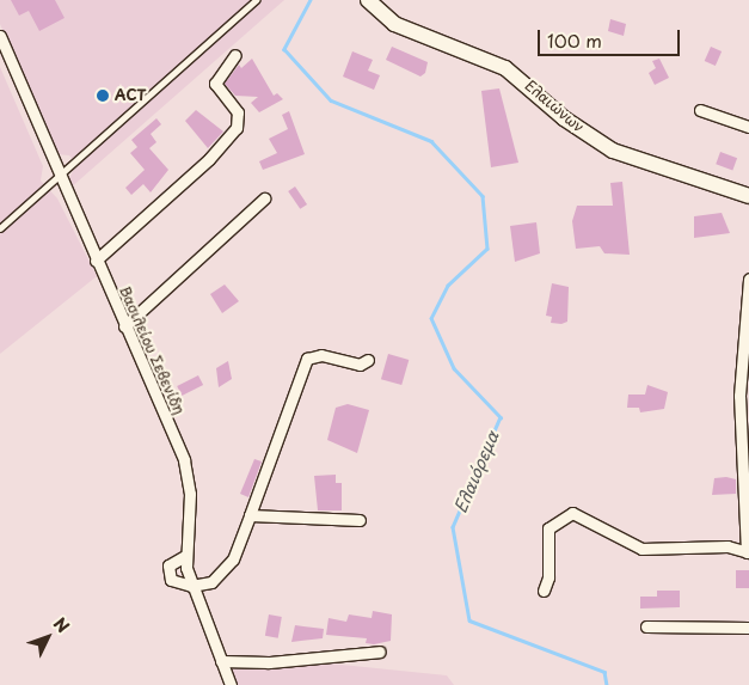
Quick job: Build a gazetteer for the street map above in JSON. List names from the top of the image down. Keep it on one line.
{"streets":{"street":["Ελαιώνων","Βασιλείου Σεβενίδη"]},"water":["Ελαιόρεμα"],"places":["ACT"],"scale_bar":"100 m","north":"top right"}
